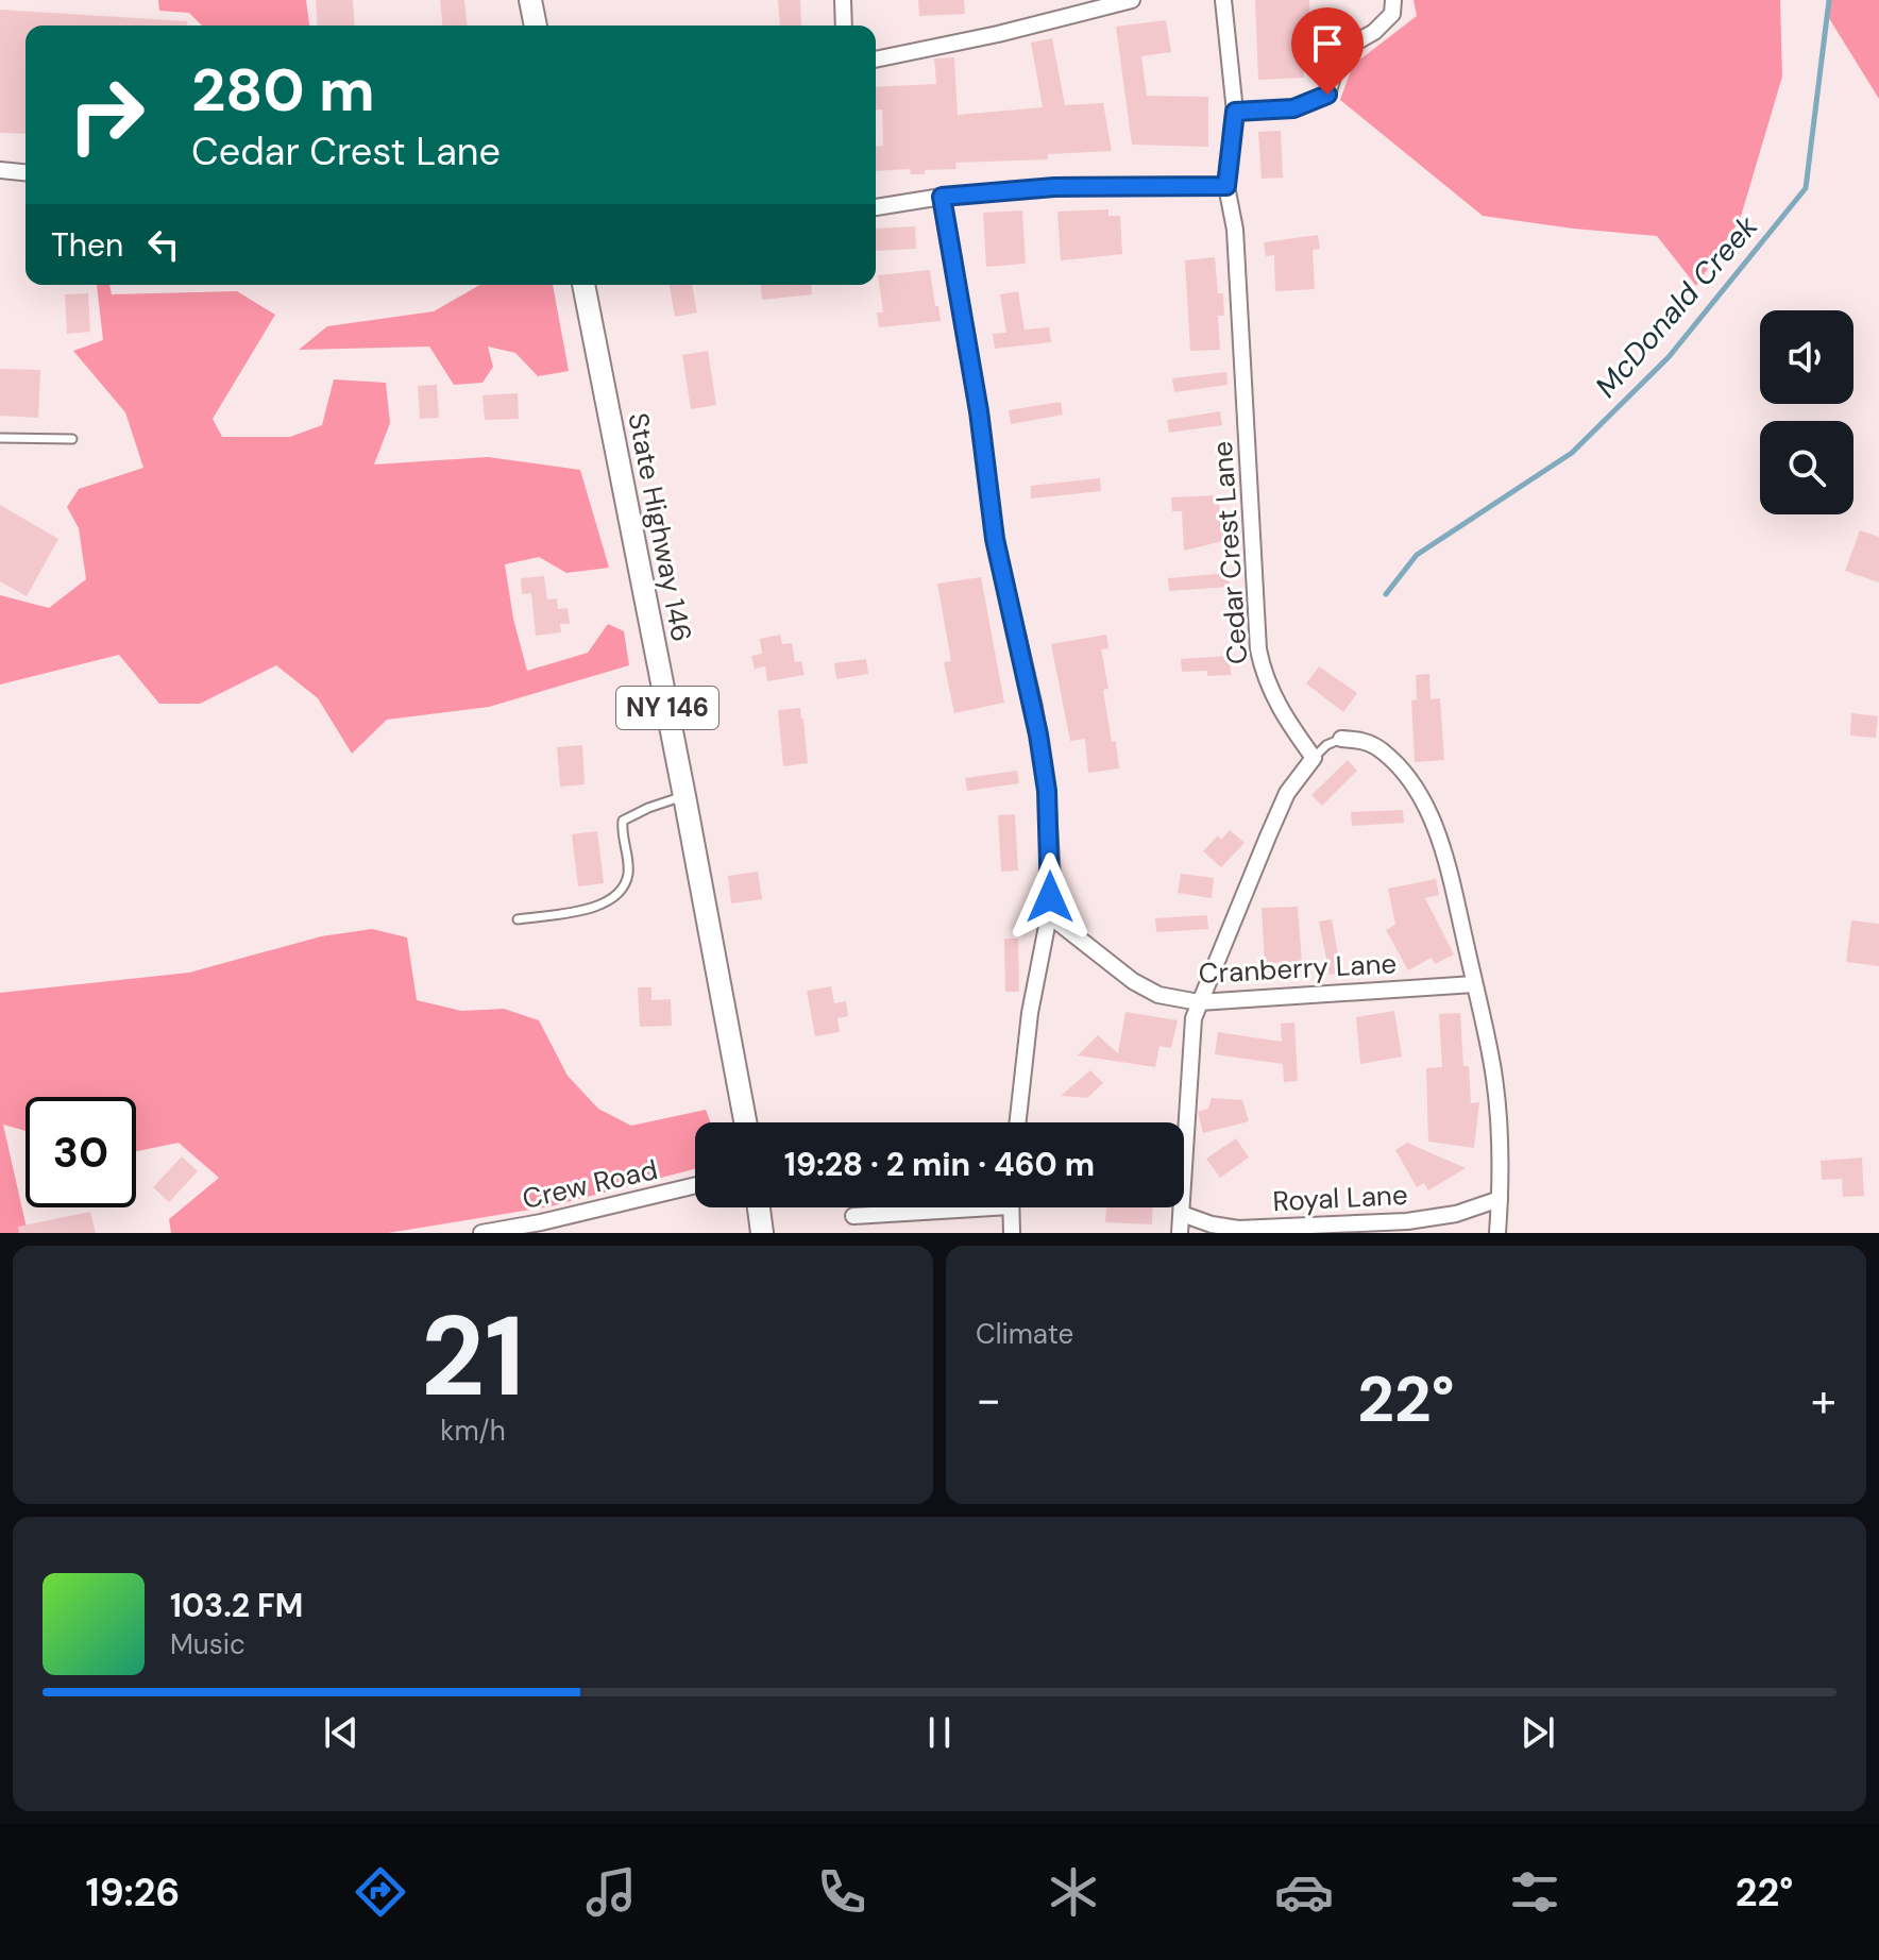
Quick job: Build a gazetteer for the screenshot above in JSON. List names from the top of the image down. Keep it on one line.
{"streets":{"main road":["State Highway 146","NY 146"],"street":["Cedar Crest Lane","Cranberry Lane","Crew Road","Royal Lane"]},"water":["McDonald Creek"],"page":{"turn":["280 m","Cedar Crest Lane"],"then":"Then","limit":"30","trip":"19:28 · 2 min · 460 m","tile":[["21","km/h"],"Climate"],"heat":["−","22°","+"],"song":["103.2 FM","Music"],"tabs":["19:26","22°"]}}
